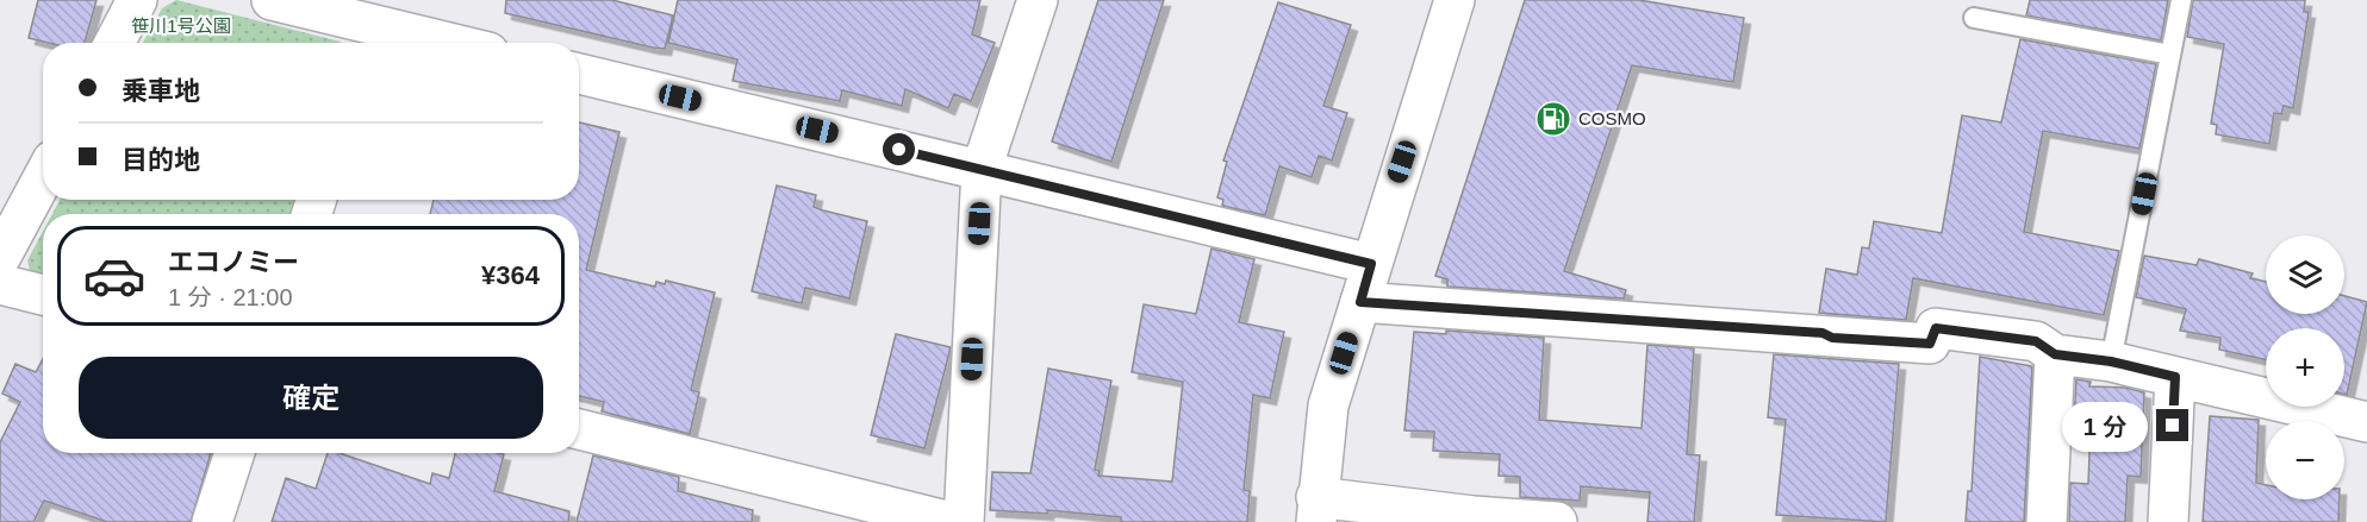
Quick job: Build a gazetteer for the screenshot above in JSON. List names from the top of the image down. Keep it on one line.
{"parks":["笹川1号公園"],"places":{"fuel station":["COSMO"]},"page":{"banner":["乗車地","目的地"],"list":[{"name":"エコノミー","note":"1 分 · 21:00","value":"¥364"}],"map_buttons":["+","−"],"buttons":"確定","bubble":"1 分"}}
